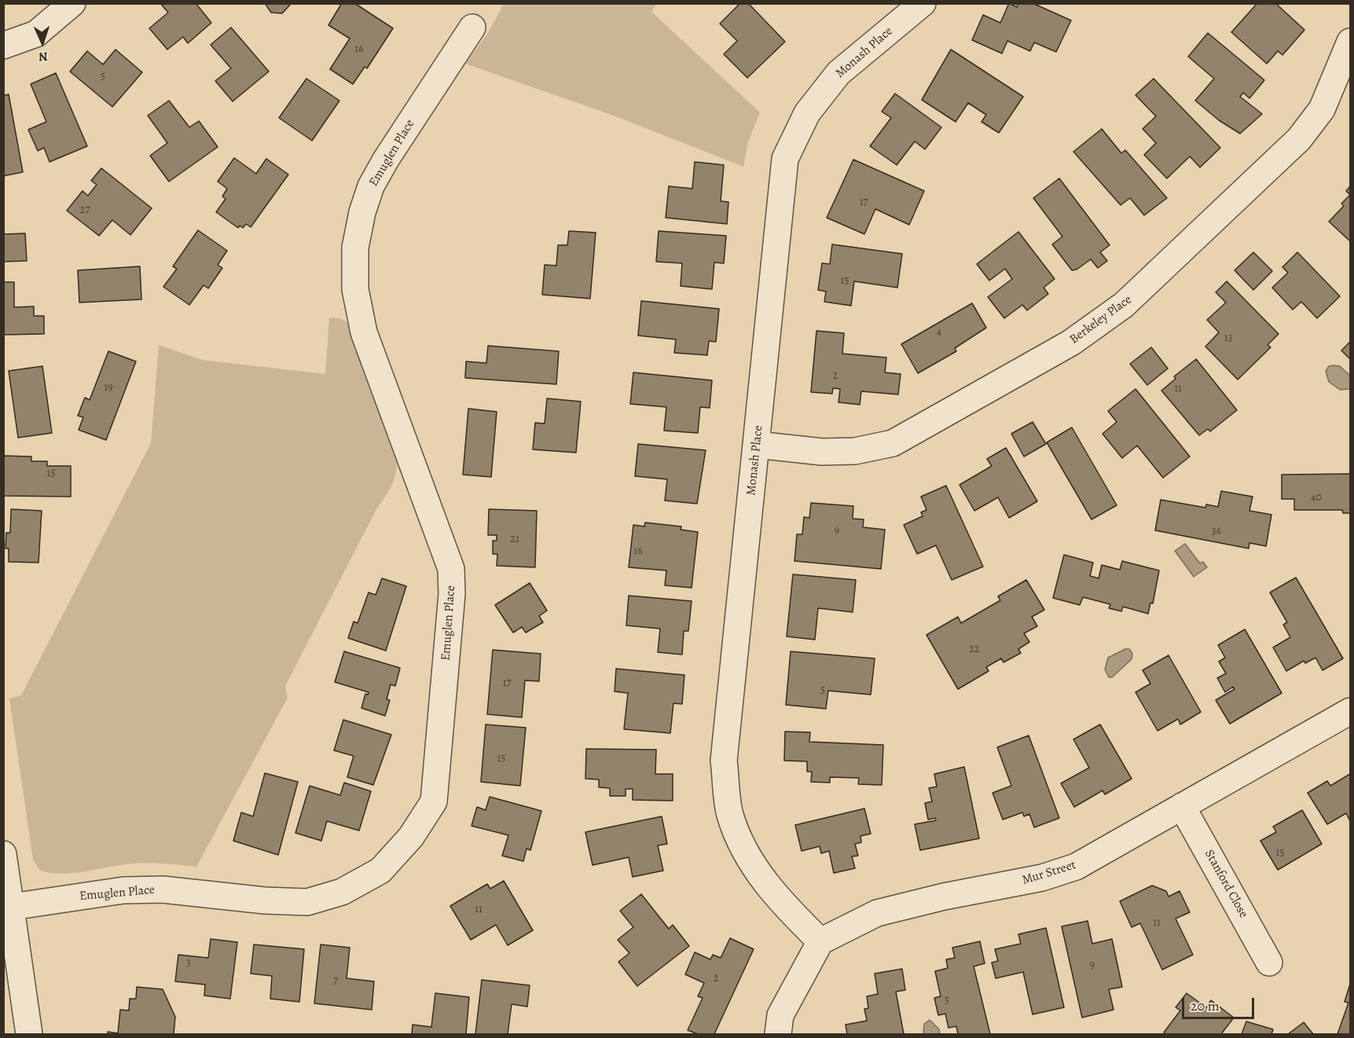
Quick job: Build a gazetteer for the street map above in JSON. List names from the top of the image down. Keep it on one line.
{"streets":{"street":["Monash Place","Emuglen Place","Berkeley Place","Mur Street","Stanford Close"]},"crossings":[["Monash Place","Berkeley Place"],["Monash Place","Mur Street"],["Mur Street","Stanford Close"]],"house_numbers":["16","5","17","27","15","4","13","2","19","11","15","40","9","36","21","16","22","17","5","15","15","11","11","3","9","2","7","5"],"scale_bar":"20 m","north":"bottom"}
